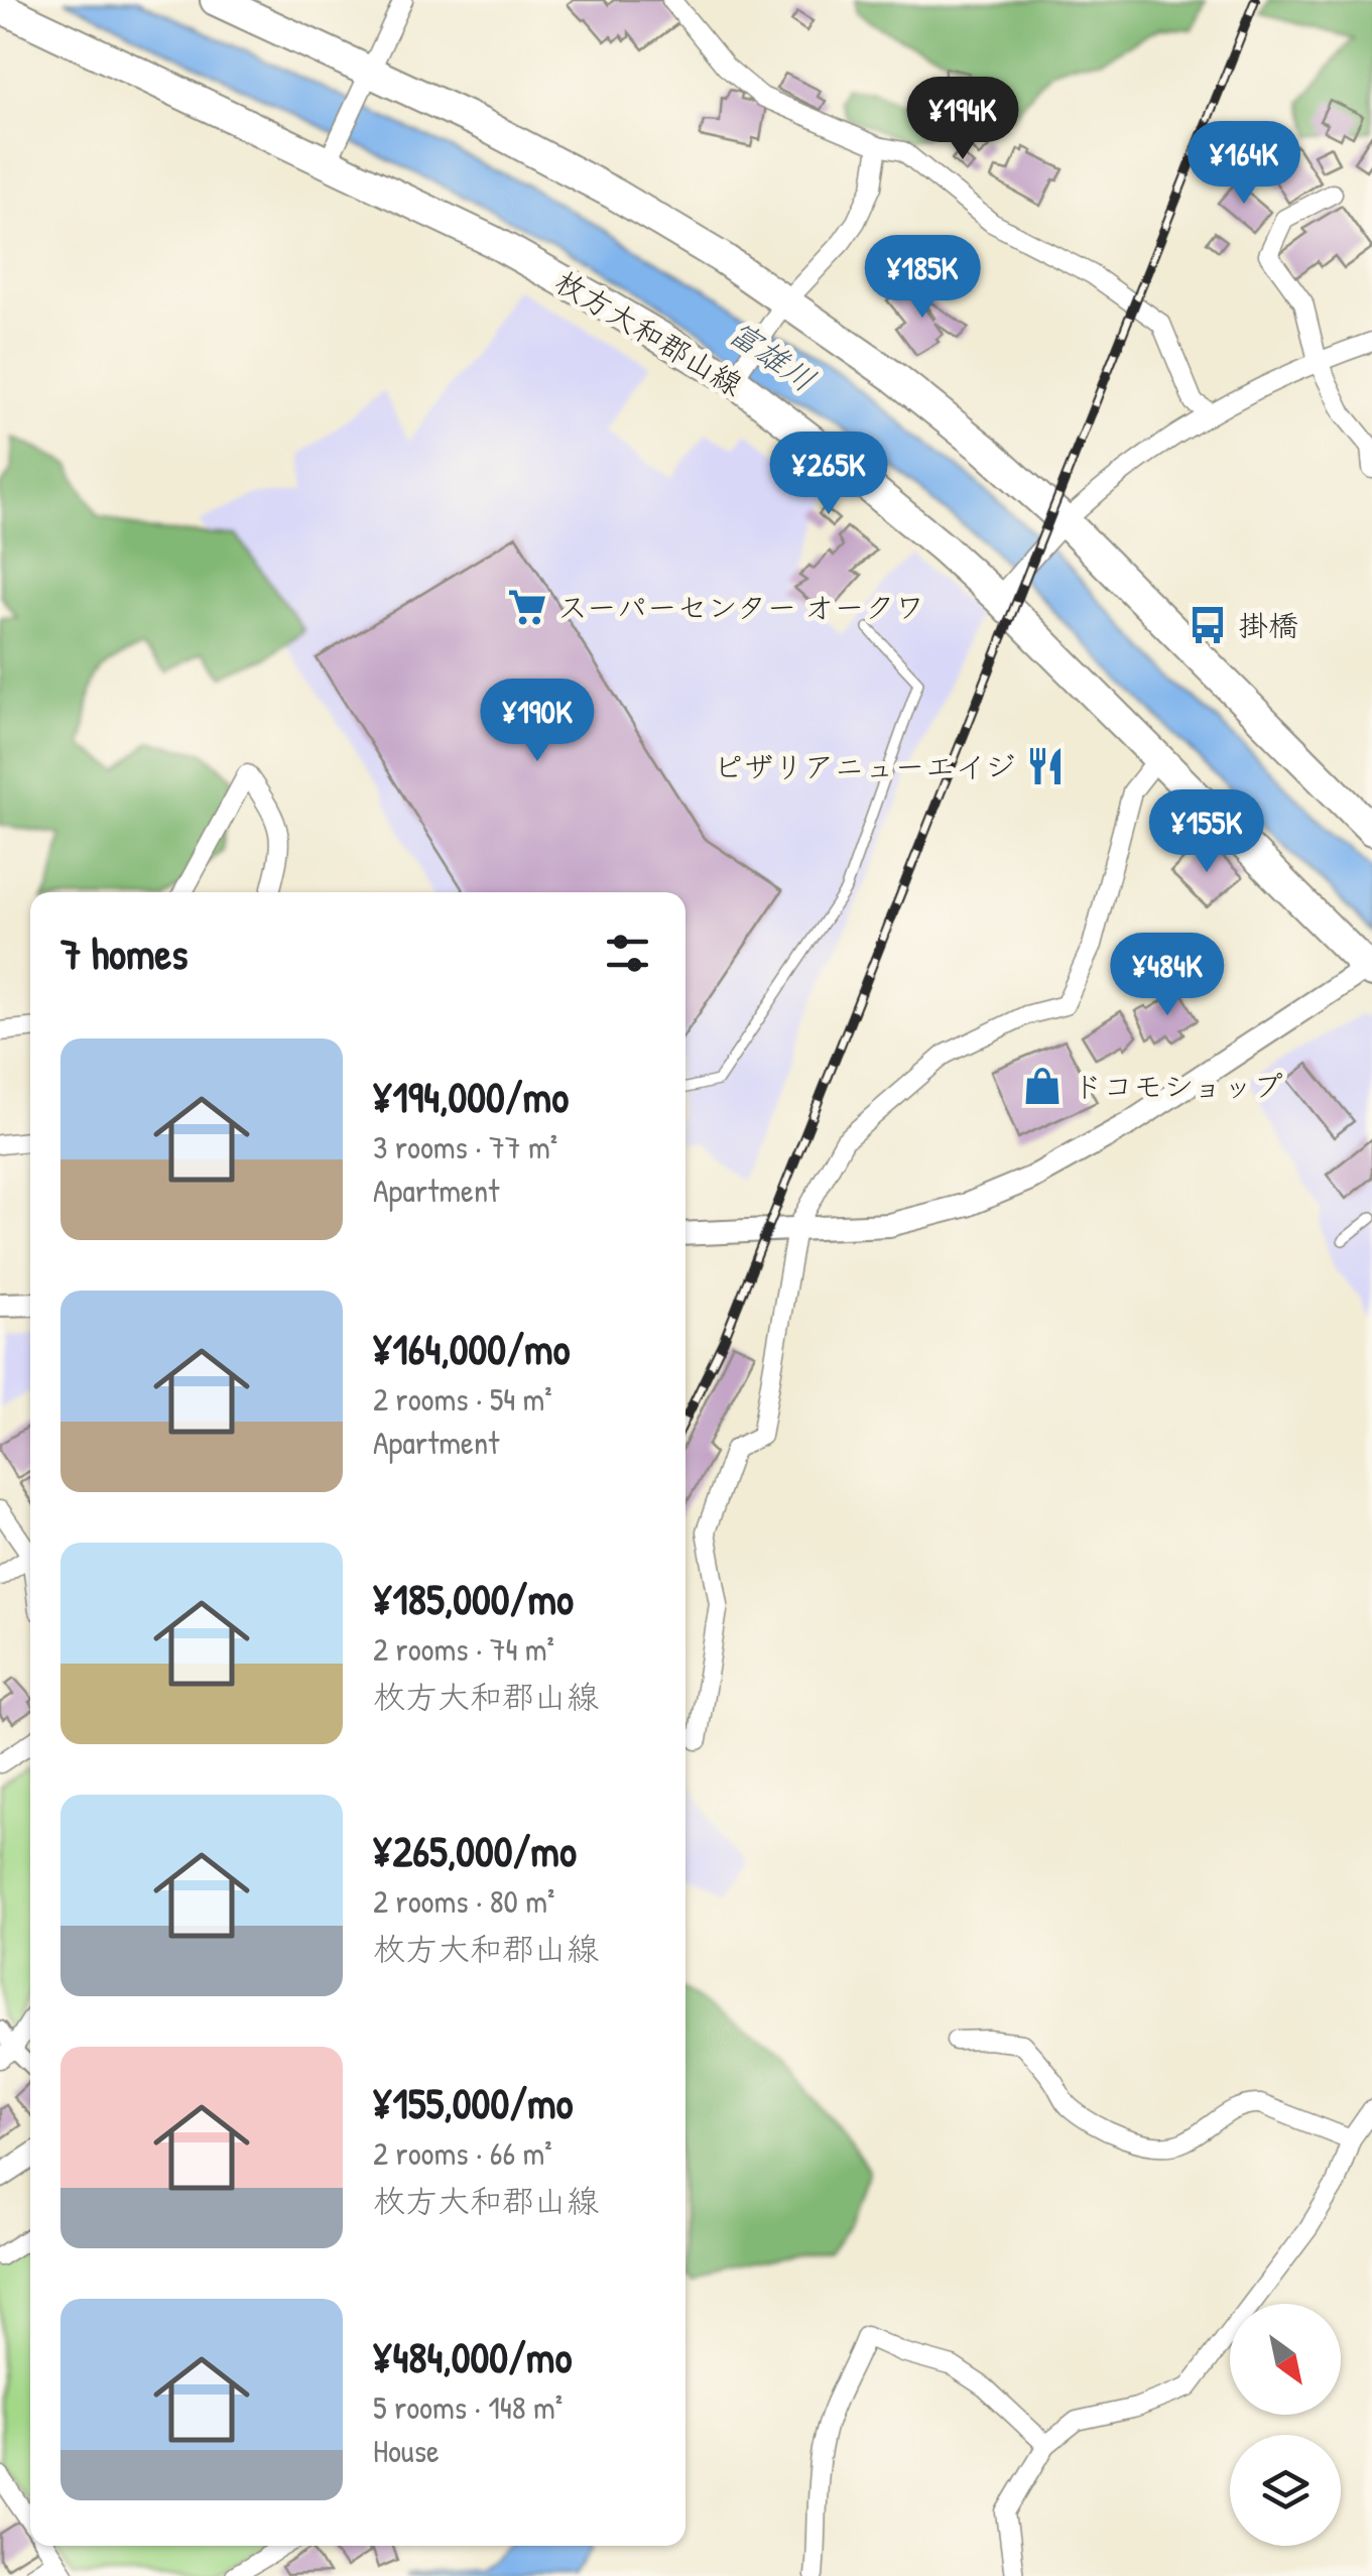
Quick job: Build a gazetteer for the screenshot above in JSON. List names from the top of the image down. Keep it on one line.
{"streets":{"main road":["枚方大和郡山線"]},"water":["富雄川"],"places":{"supermarket":["スーパーセンター オークワ"],"bus stop":["掛橋"],"restaurant":["ピザリアニューエイジ"],"shop":["ドコモショップ"]},"north":"bottom right","page":{"price":["¥194K","¥164K","¥185K","¥265K","¥190K","¥155K","¥484K"],"heading":"7 homes","list":[{"name":"¥194,000/mo","note":"3 rooms · 77 m² · Apartment"},{"name":"¥164,000/mo","note":"2 rooms · 54 m² · Apartment"},{"name":"¥185,000/mo","note":"2 rooms · 74 m² · 枚方大和郡山線"},{"name":"¥265,000/mo","note":"2 rooms · 80 m² · 枚方大和郡山線"},{"name":"¥155,000/mo","note":"2 rooms · 66 m² · 枚方大和郡山線"},{"name":"¥484,000/mo","note":"5 rooms · 148 m² · House"}]}}
